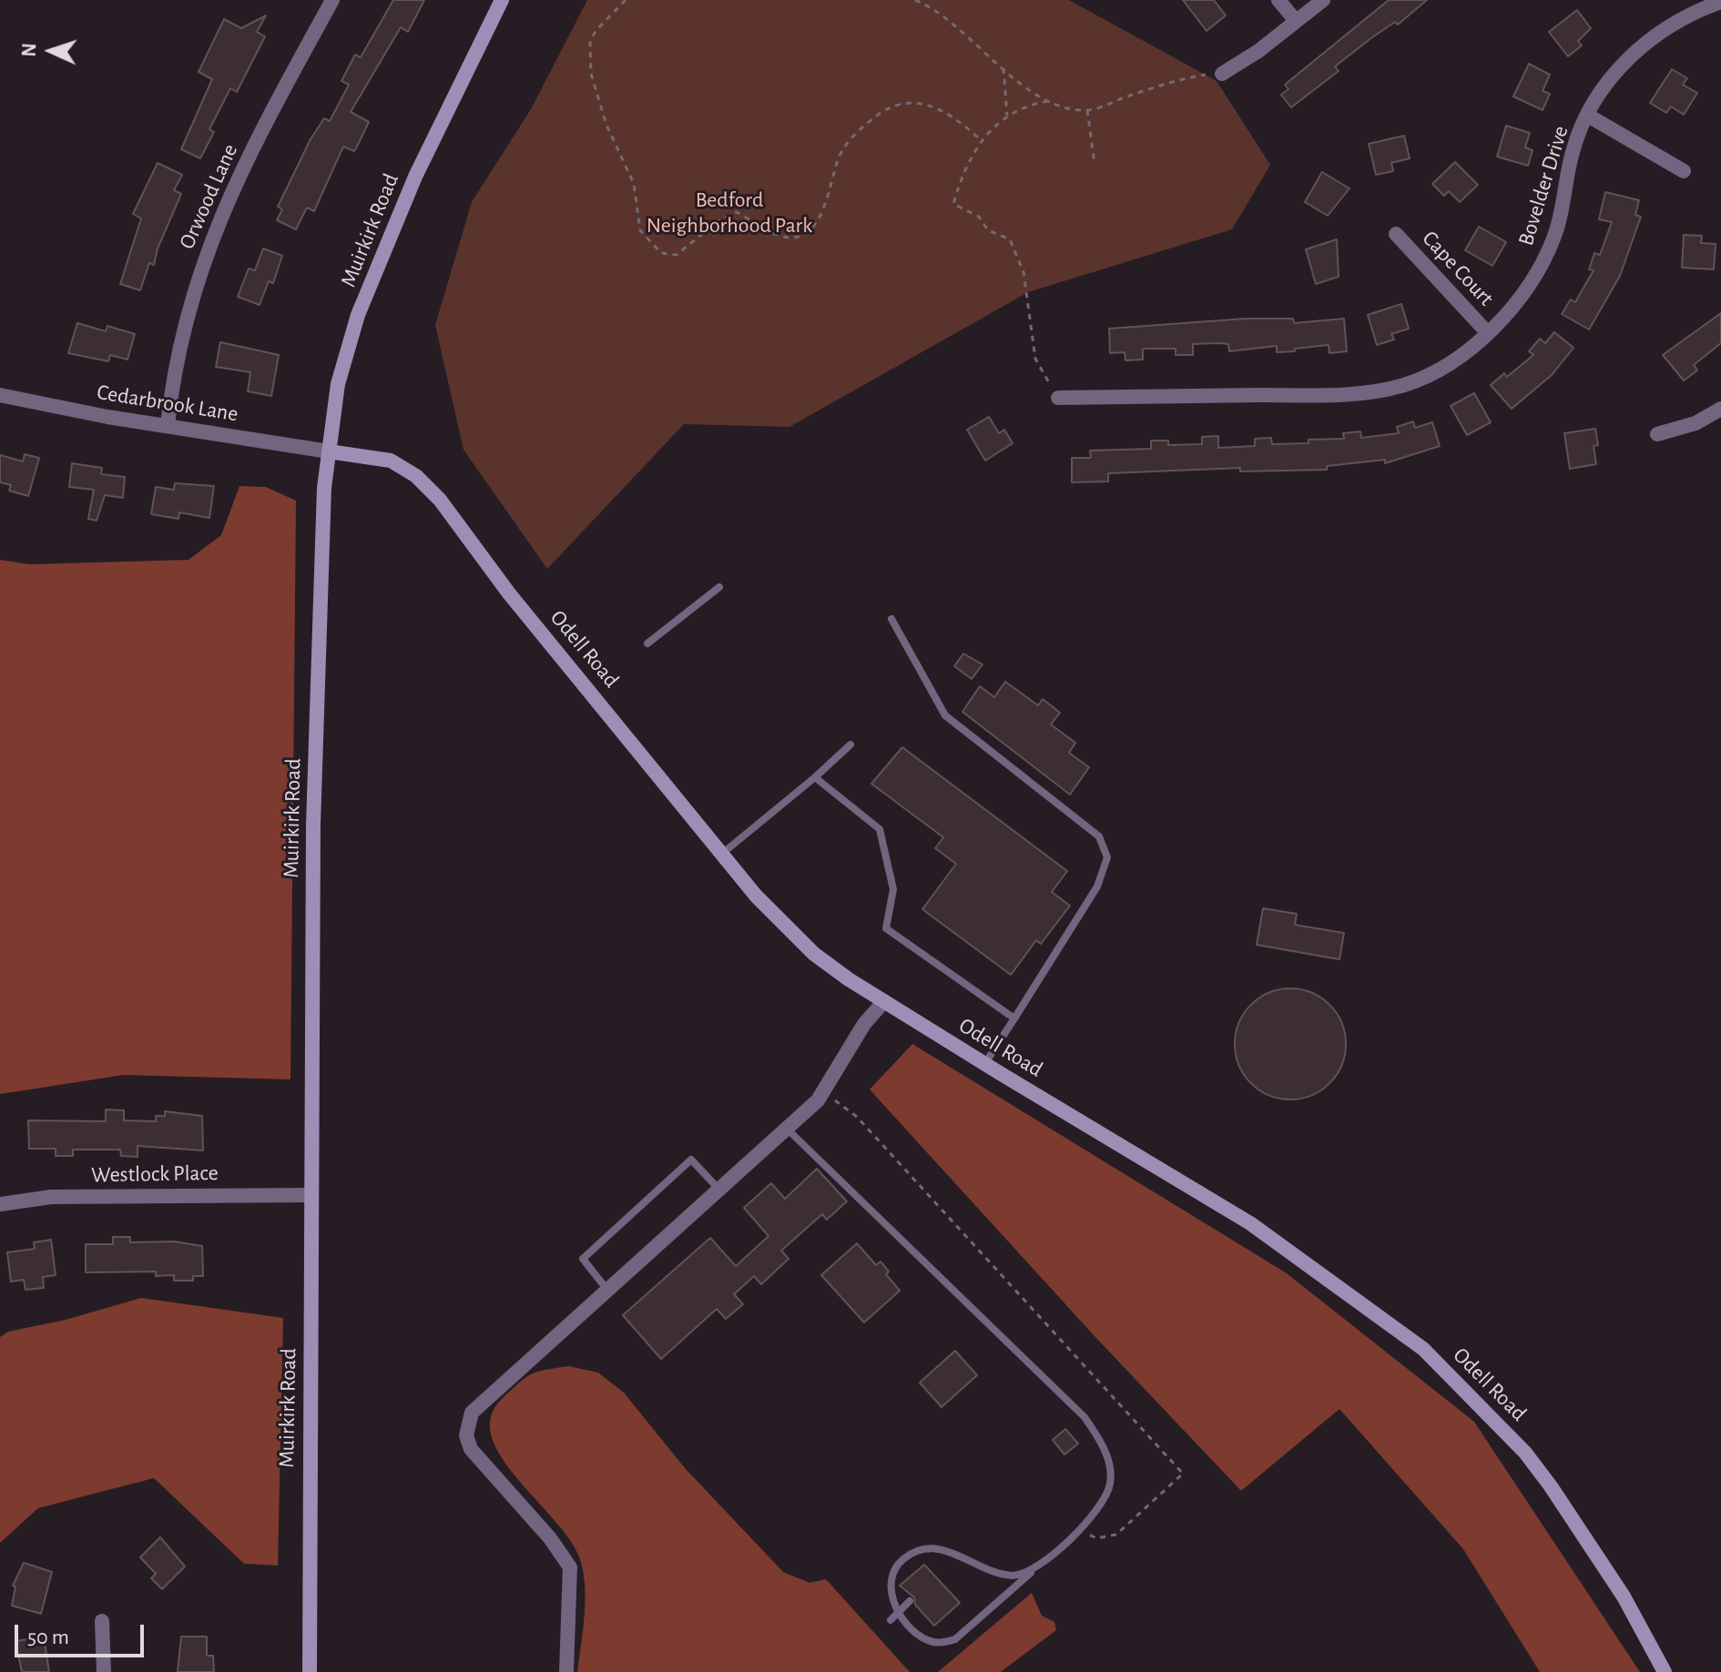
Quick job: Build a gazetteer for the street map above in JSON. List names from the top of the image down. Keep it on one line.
{"streets":{"street":["Bovelder Drive","Orwood Lane","Muirkirk Road","Cape Court","Cedarbrook Lane","Odell Road","Westlock Place"]},"crossings":[["Bovelder Drive","Cape Court"],["Orwood Lane","Cedarbrook Lane"],["Muirkirk Road","Cedarbrook Lane"],["Muirkirk Road","Odell Road"],["Muirkirk Road","Westlock Place"],["Cedarbrook Lane","Odell Road"]],"parks":["Bedford Neighborhood Park"],"scale_bar":"50 m","north":"left"}
